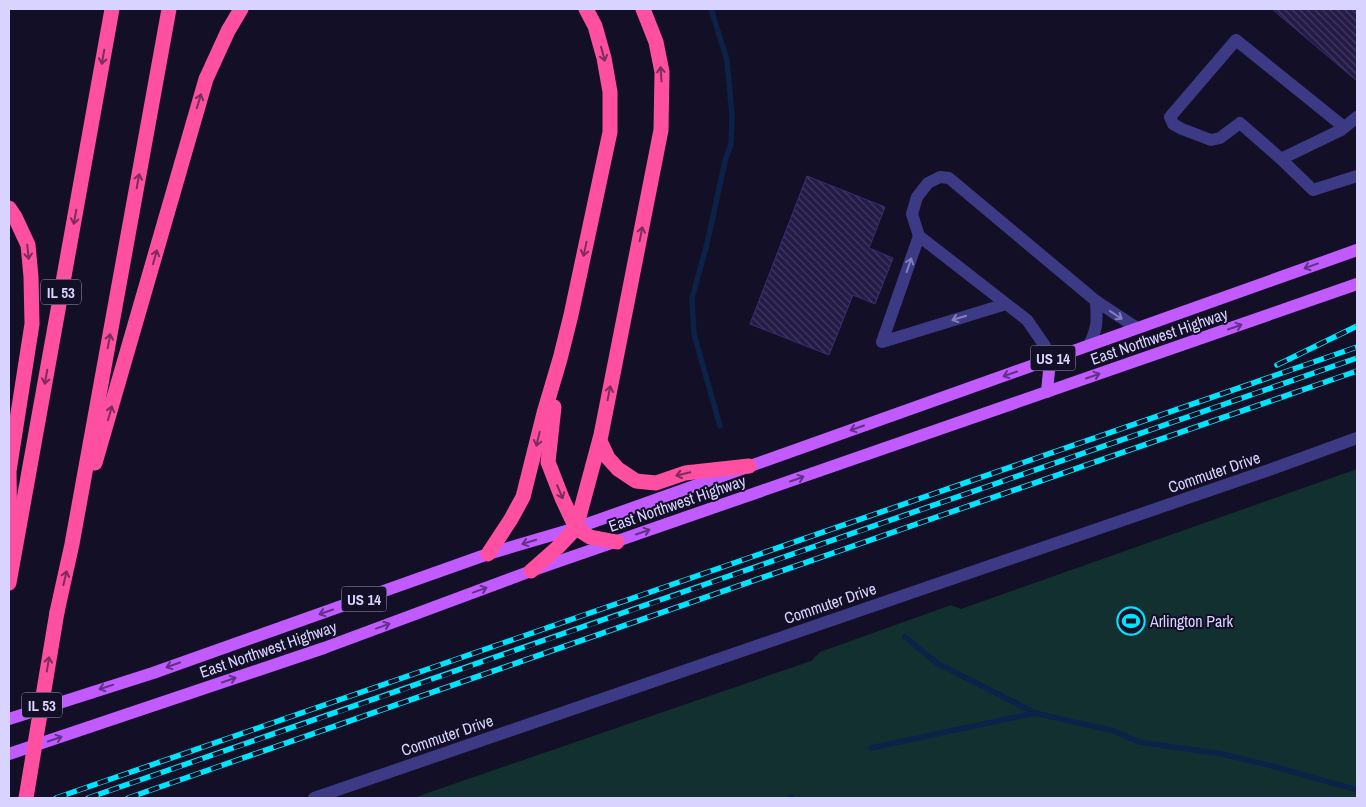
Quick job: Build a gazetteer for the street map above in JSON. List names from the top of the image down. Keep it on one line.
{"streets":{"highway":["IL 53"],"main road":["East Northwest Highway","US 14"],"street":["Commuter Drive"]},"places":{"sports":["Arlington Park"]}}
